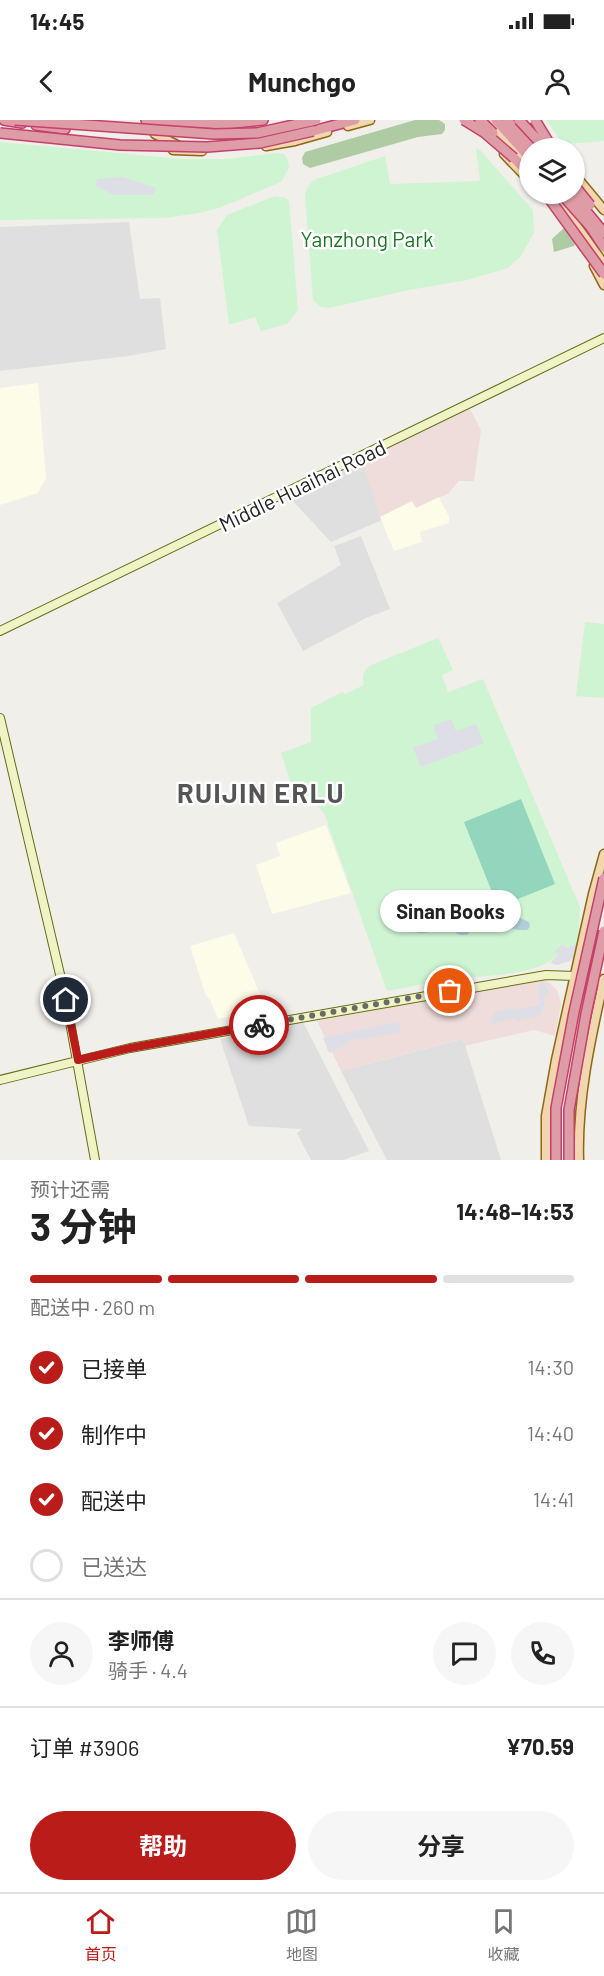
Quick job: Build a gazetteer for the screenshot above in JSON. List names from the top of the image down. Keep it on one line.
{"streets":{"main road":["Middle Huaihai Road"]},"districts":["RUIJIN ERLU"],"parks":["Yanzhong Park"],"places":["Sinan Books"],"page":{"status":"14:45","header":"Munchgo","bubble":"Sinan Books","heading":["3 分钟","预计还需","14:48–14:53"],"panel":["李师傅","骑手 · 4.4","订单 #3906","¥70.59"],"bar":"配送中 · 260 m","list":[["已接单","14:30"],["制作中","14:40"],["配送中","14:41"],"已送达"],"buttons":["帮助","分享"],"tabs":["首页","地图","收藏"]}}
